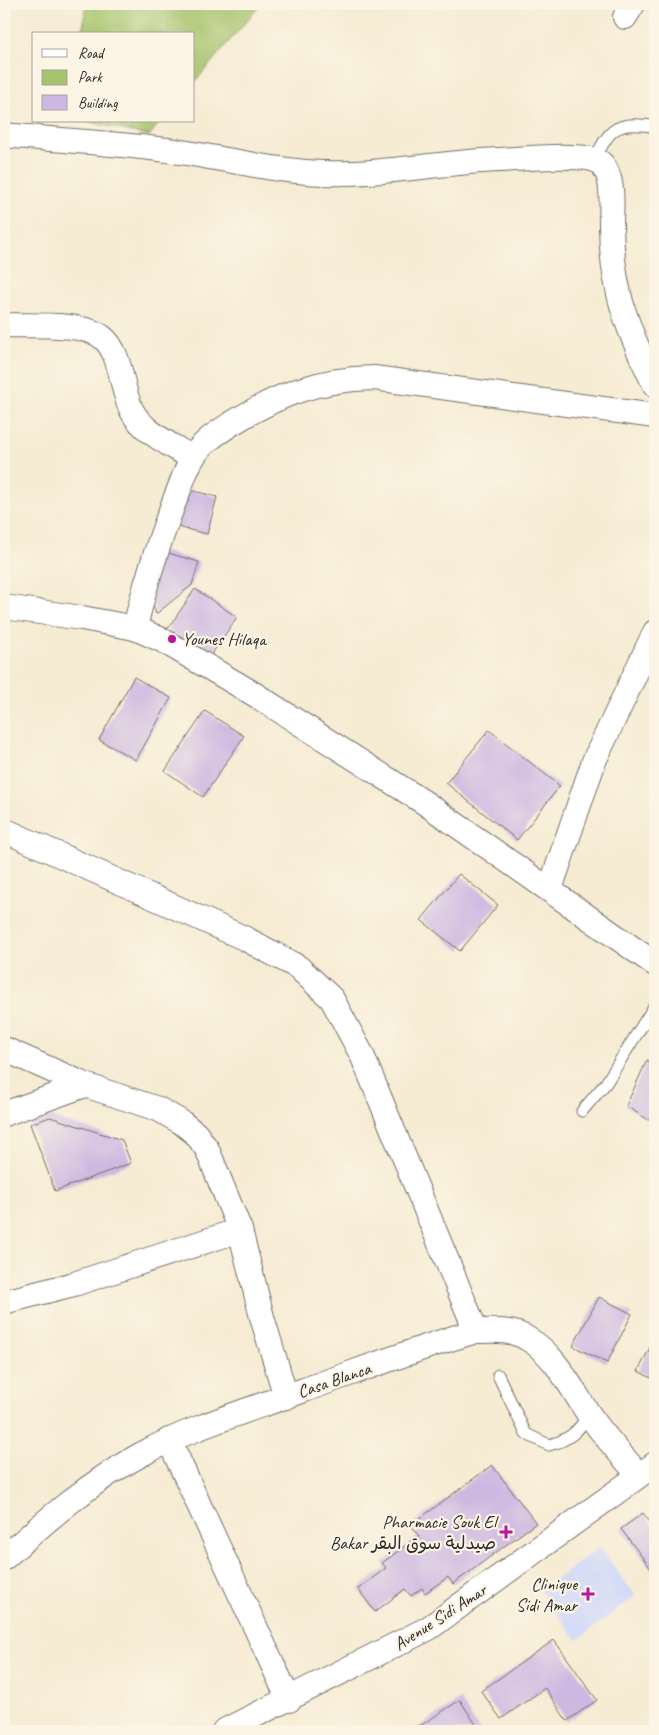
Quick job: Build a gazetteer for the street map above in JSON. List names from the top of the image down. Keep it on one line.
{"streets":{"street":["Casa Blanca","Avenue Sidi Amar"]},"crossings":[["Casa Blanca","Avenue Sidi Amar"]],"places":{"other":["Younes Hilaqa"],"health":["Pharmacie Souk El Bakar صيدلية سوق البقر","Clinique Sidi Amar"]},"legend":["Road","Park","Building"]}
